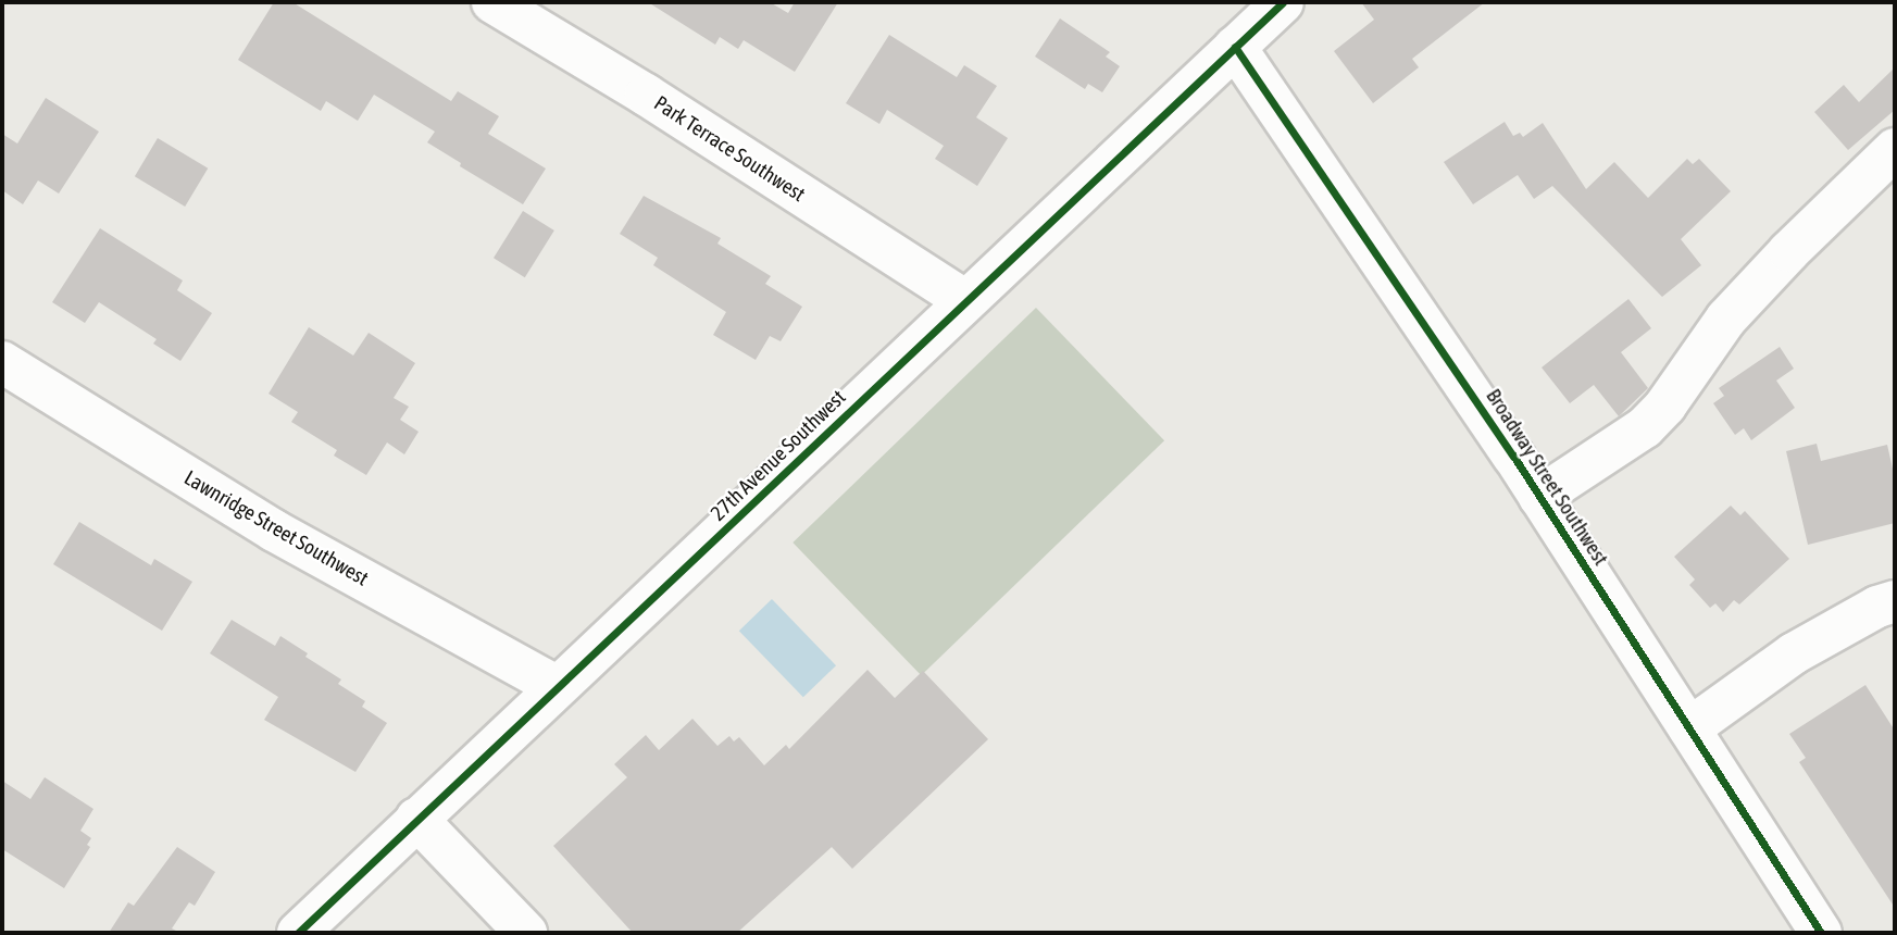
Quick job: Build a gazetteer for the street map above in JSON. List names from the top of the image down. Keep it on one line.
{"streets":{"street":["Park Terrace Southwest","27th Avenue Southwest","Broadway Street Southwest","Lawnridge Street Southwest"]},"crossings":[["Park Terrace Southwest","27th Avenue Southwest"],["27th Avenue Southwest","Broadway Street Southwest"],["27th Avenue Southwest","Lawnridge Street Southwest"]]}
